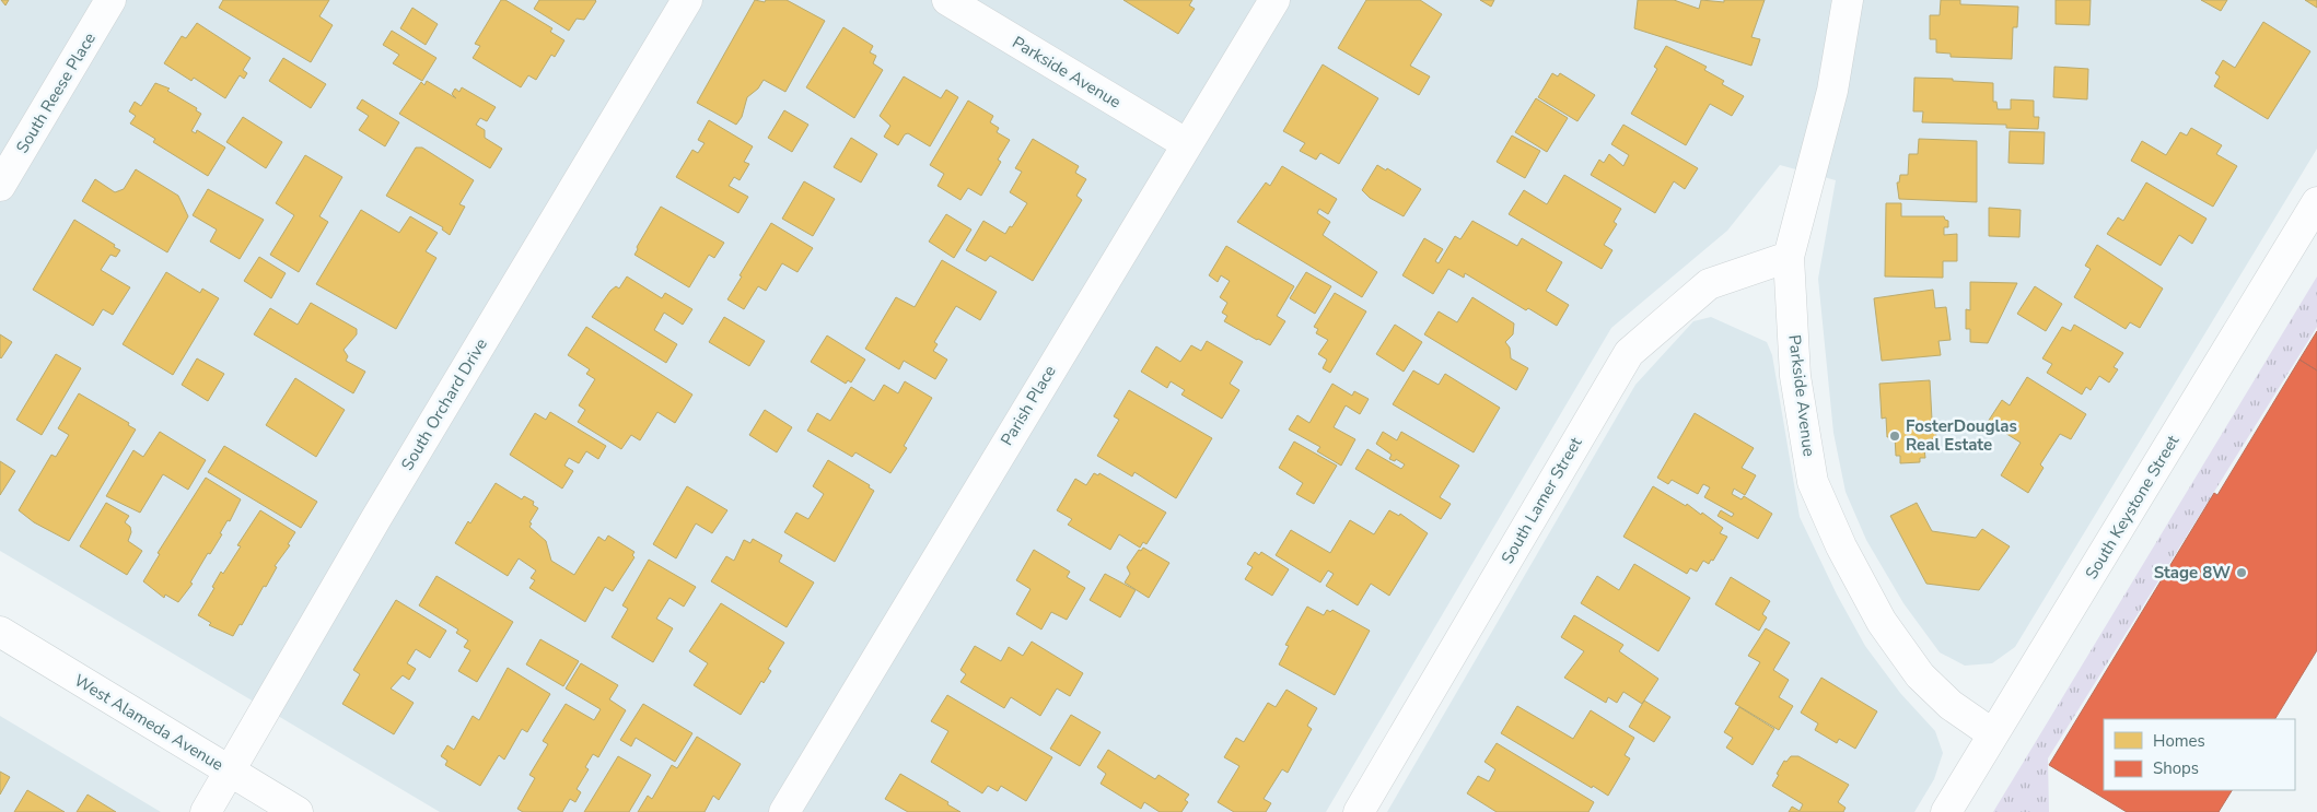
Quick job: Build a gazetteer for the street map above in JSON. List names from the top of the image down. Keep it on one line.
{"streets":{"street":["Parkside Avenue","South Reese Place","South Orchard Drive","Parish Place","South Lamer Street","South Keystone Street","West Alameda Avenue"]},"crossings":[["Parkside Avenue","Parish Place"],["Parkside Avenue","South Lamer Street"],["Parkside Avenue","South Keystone Street"],["South Orchard Drive","West Alameda Avenue"]],"places":["FosterDouglas Real Estate","Stage 8W"],"legend":["Homes","Shops"]}
